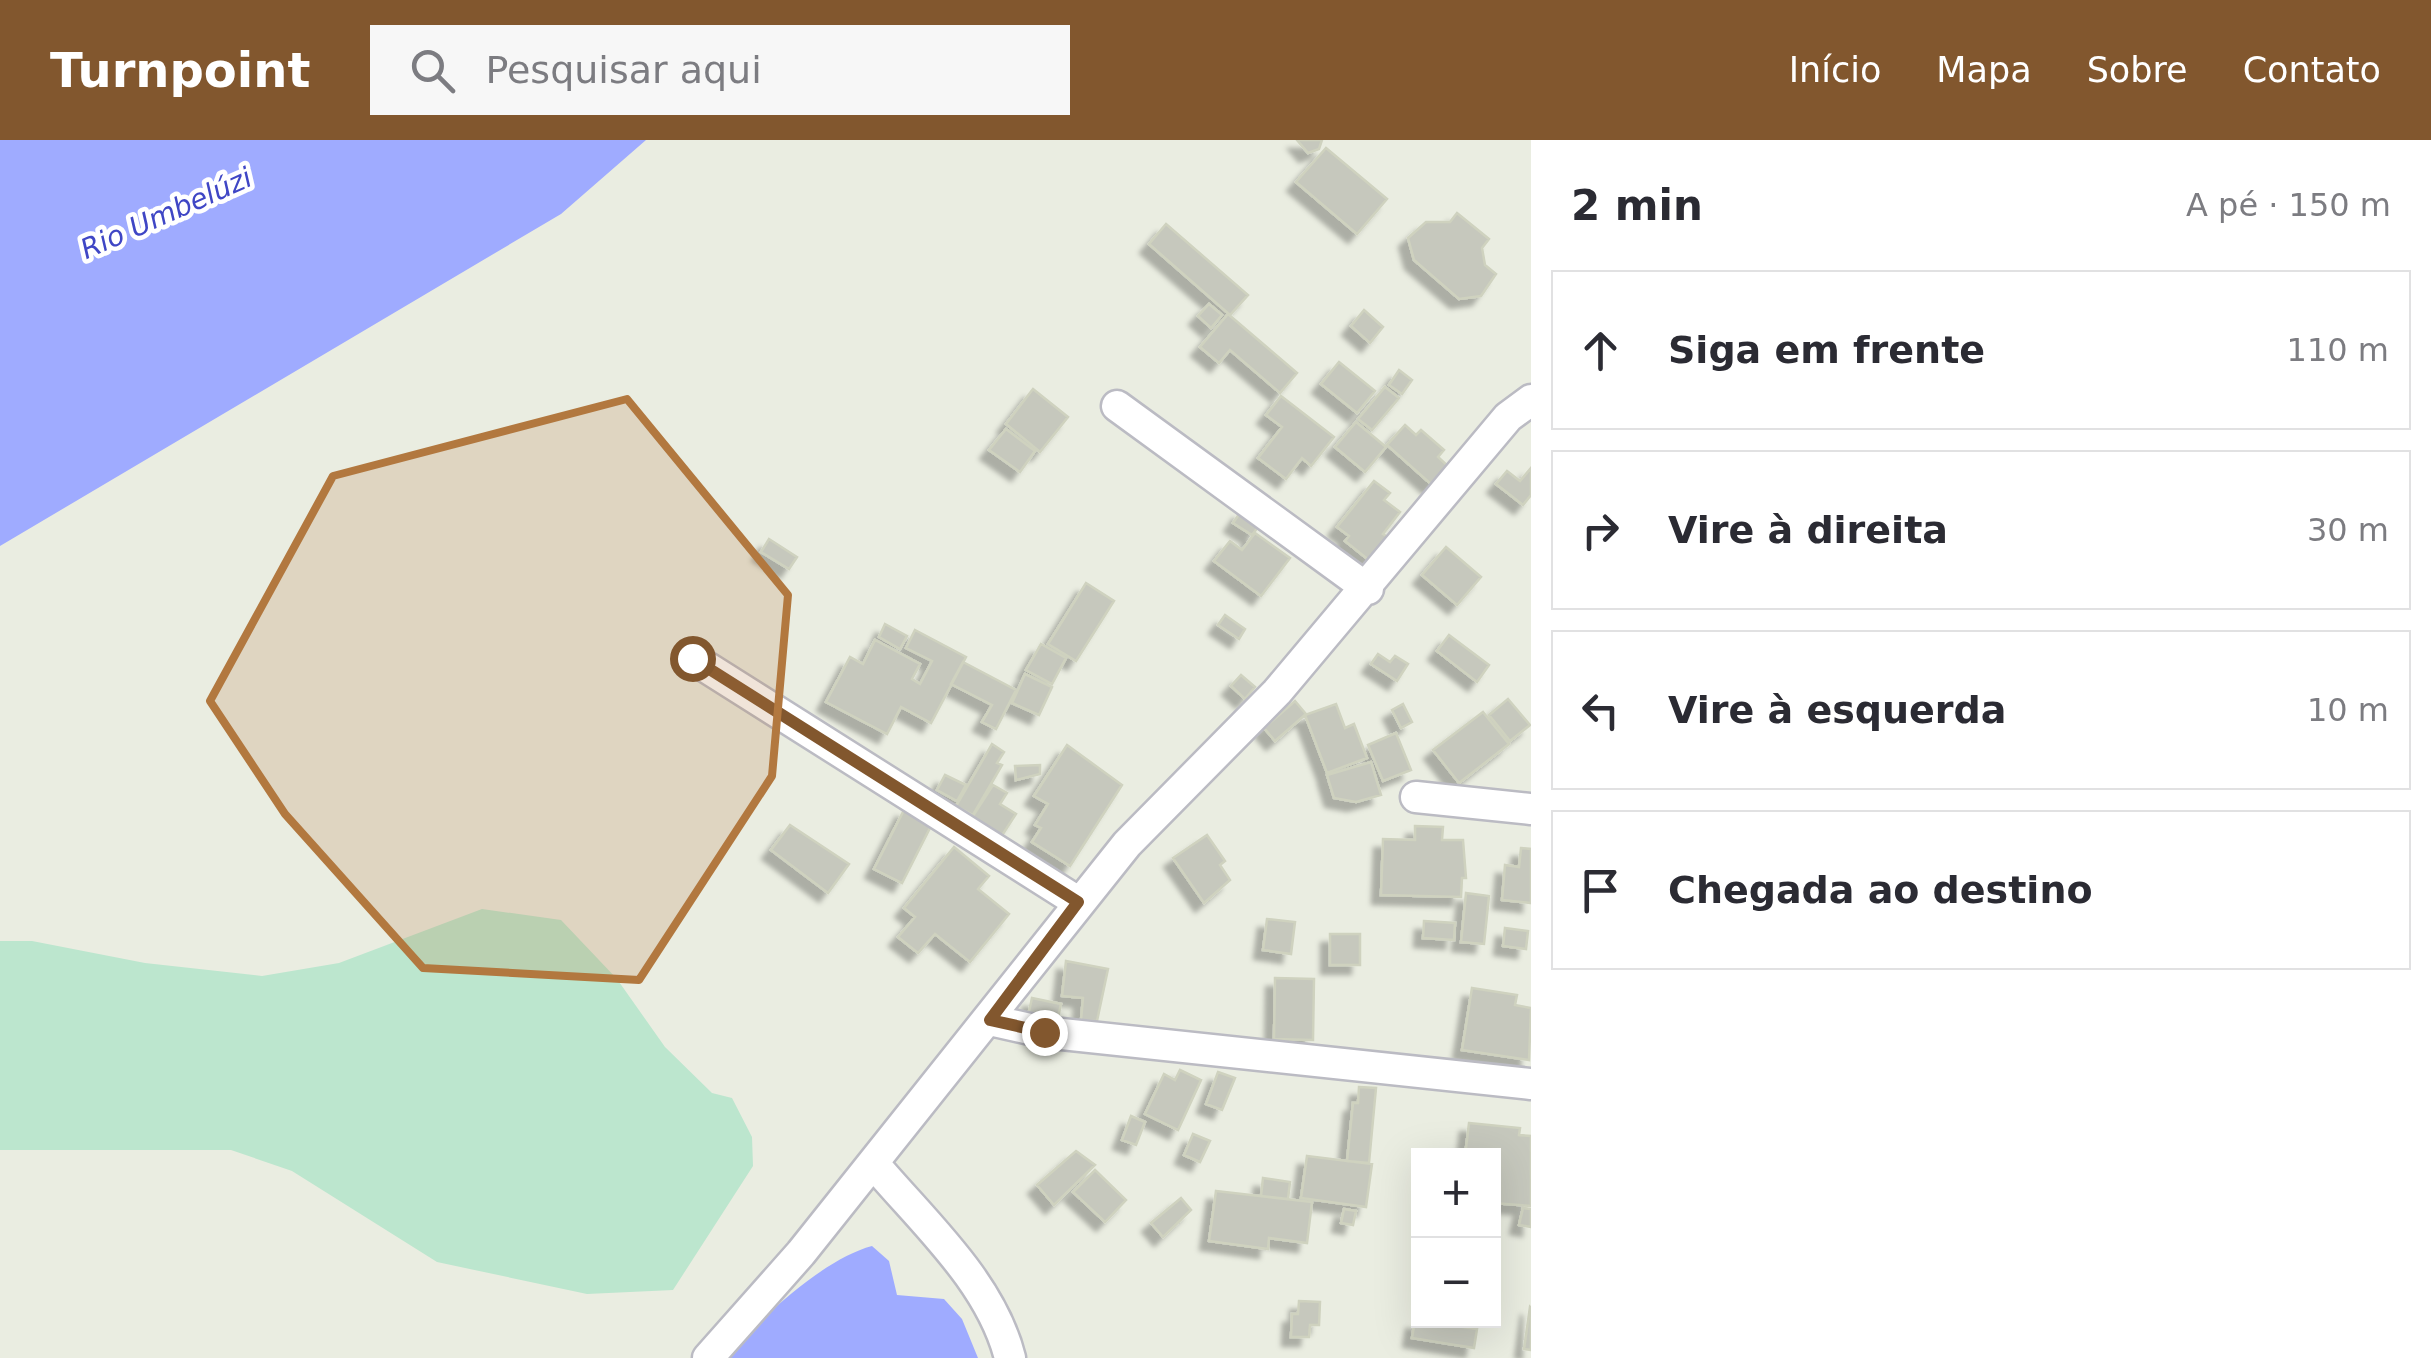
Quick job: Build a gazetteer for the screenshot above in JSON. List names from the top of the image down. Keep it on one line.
{"water":["Rio Umbelúzi"],"page":{"header":"Turnpoint","search":"Pesquisar aqui","nav":["Início","Mapa","Sobre","Contato"],"heading":["2 min","A pé · 150 m"],"list":[["Siga em frente","110 m"],["Vire à direita","30 m"],["Vire à esquerda","10 m"],"Chegada ao destino"],"map_buttons":["+","−"]}}
